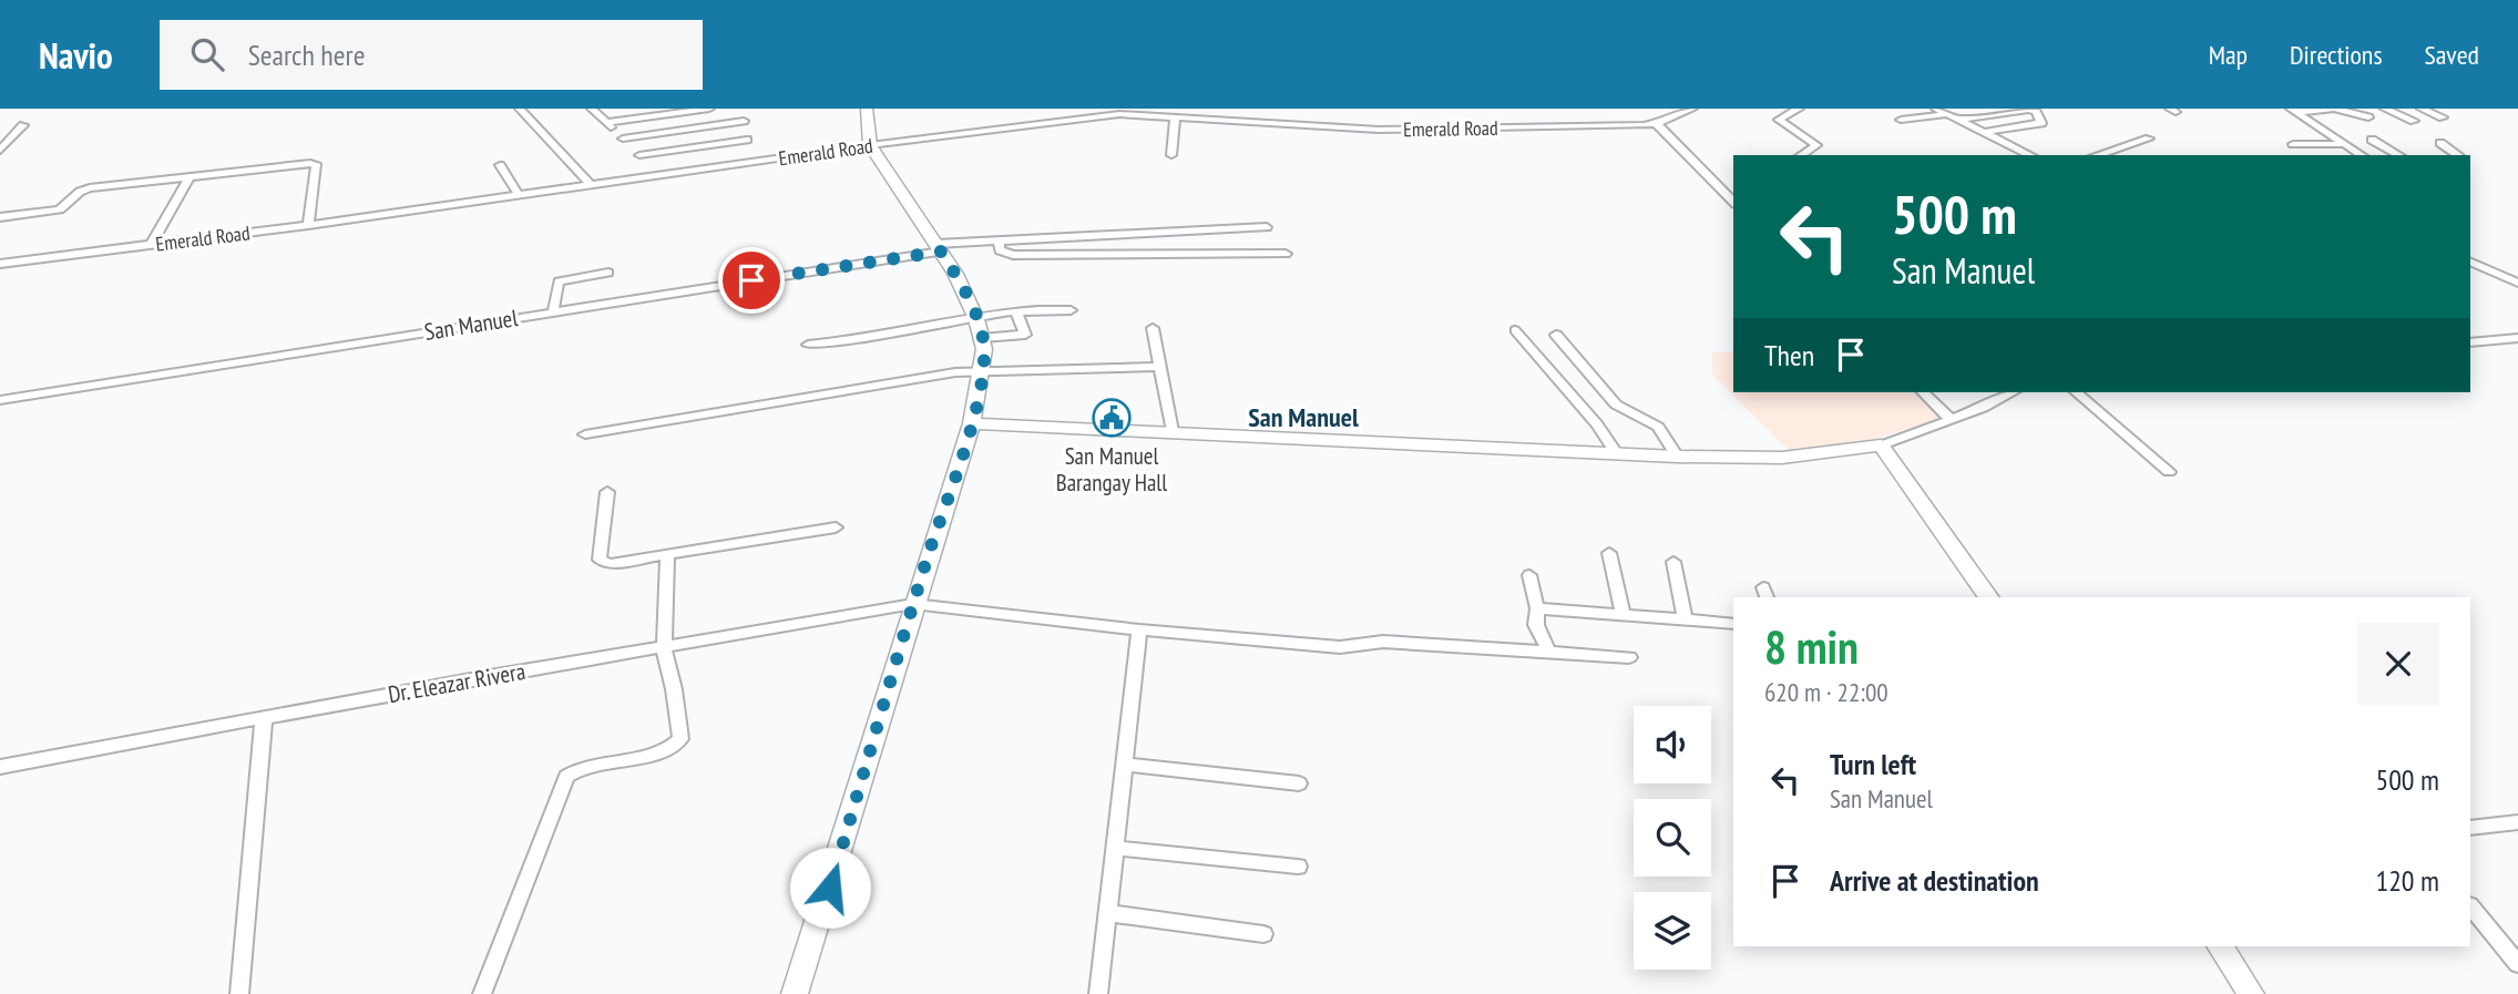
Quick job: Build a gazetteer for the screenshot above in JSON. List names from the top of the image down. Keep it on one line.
{"streets":{"street":["Emerald Road","San Manuel","Dr. Eleazar Rivera"]},"districts":["San Manuel"],"places":{"public building":["San Manuel Barangay Hall"]},"page":{"header":"Navio","search":"Search here","nav":["Map","Directions","Saved"],"turn":["500 m","San Manuel"],"then":"Then","heading":["8 min","620 m · 22:00"],"list":[{"name":"Turn left","note":"San Manuel","value":"500 m"},{"name":"Arrive at destination","value":"120 m"}]}}
